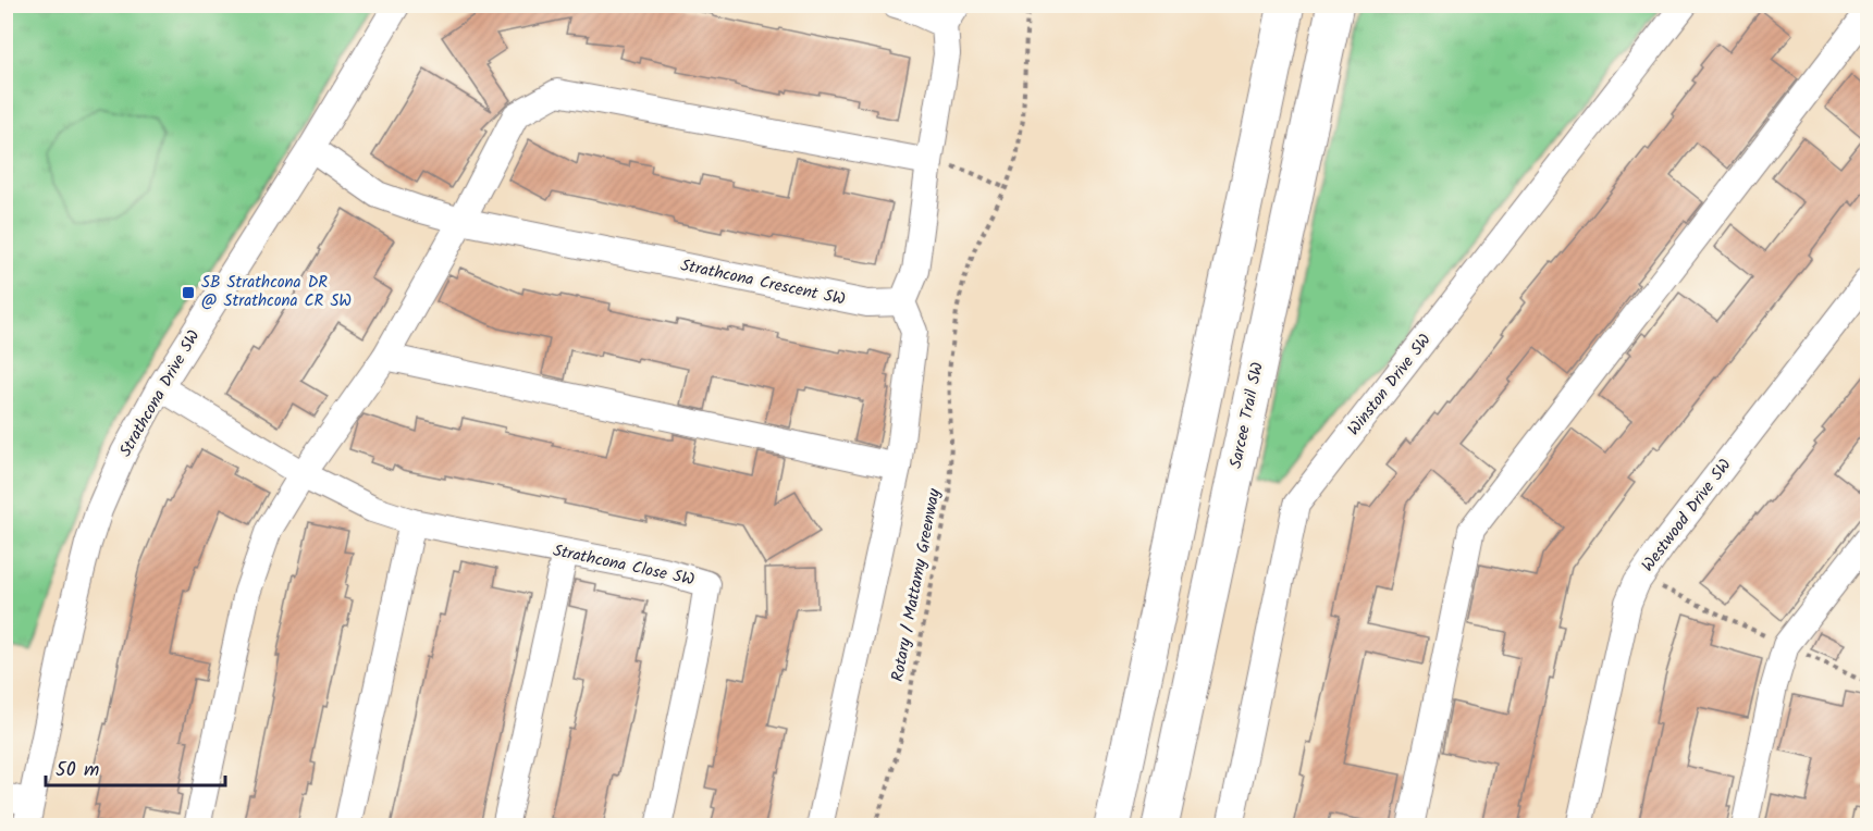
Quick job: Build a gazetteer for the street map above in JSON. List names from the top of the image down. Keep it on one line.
{"streets":{"highway":["Sarcee Trail SW"],"street":["Strathcona Crescent SW","Winston Drive SW","Strathcona Drive SW","Westwood Drive SW","Strathcona Close SW"],"path":["Rotary / Mattamy Greenway"]},"crossings":[["Strathcona Crescent SW","Strathcona Drive SW"],["Strathcona Drive SW","Strathcona Close SW"]],"places":{"transit":["SB Strathcona DR @ Strathcona CR SW"]},"scale_bar":"50 m"}
